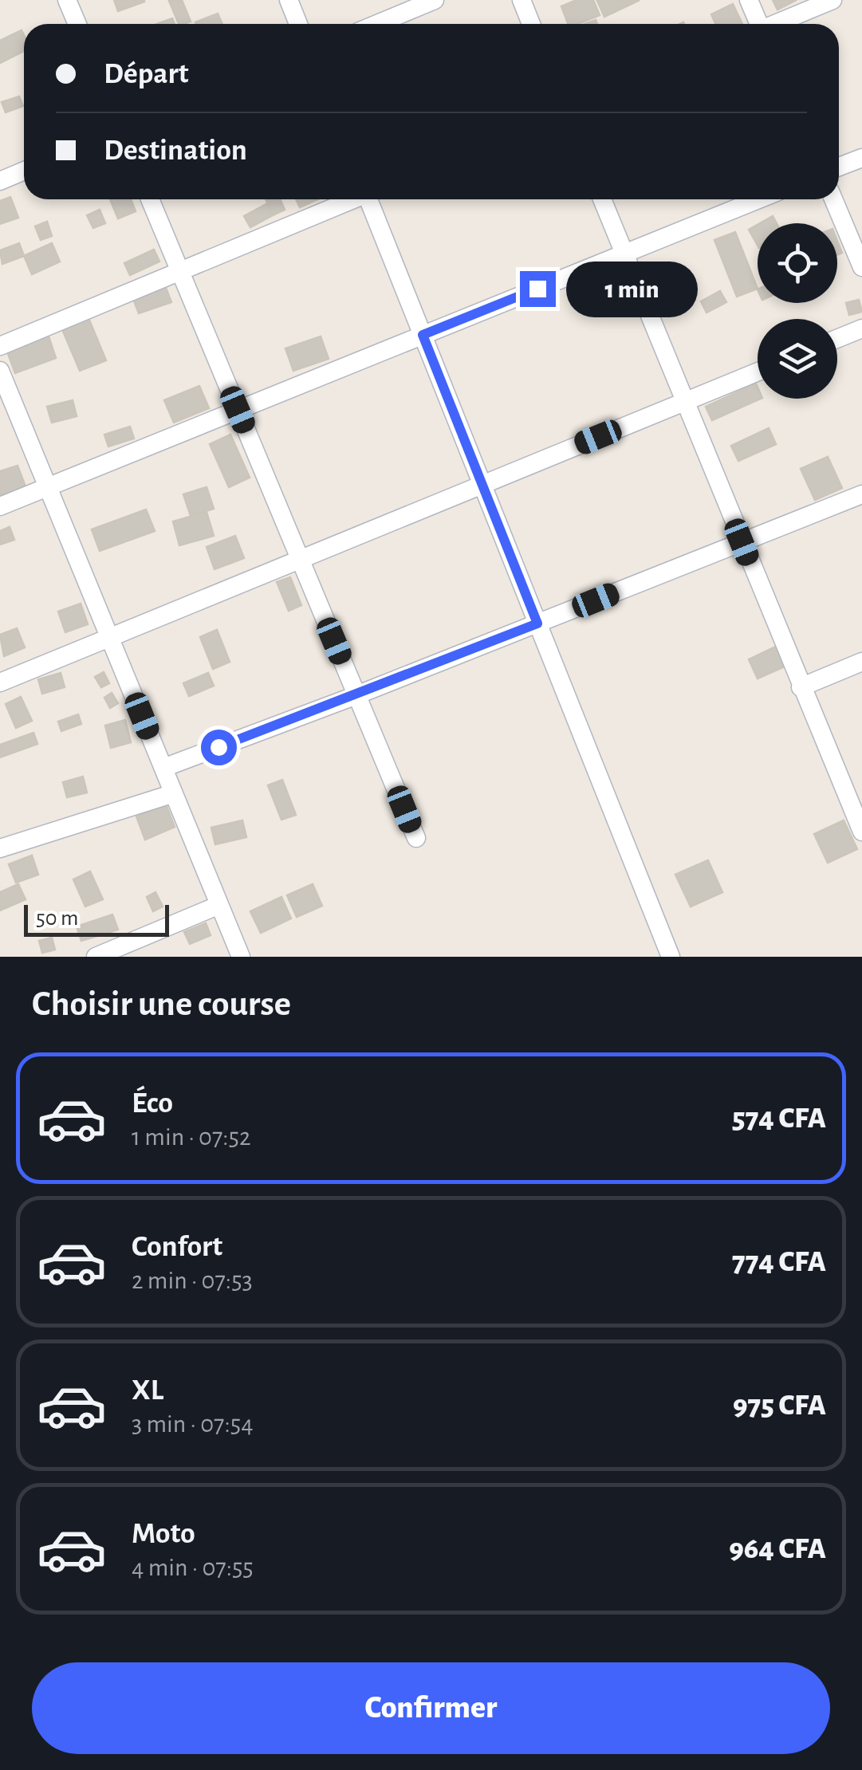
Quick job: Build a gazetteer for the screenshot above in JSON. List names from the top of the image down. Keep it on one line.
{"scale_bar":"50 m","page":{"banner":["Départ","Destination"],"bubble":"1 min","scale":"50 m","heading":"Choisir une course","list":[{"name":"Éco","note":"1 min · 07:52","value":"574 CFA"},{"name":"Confort","note":"2 min · 07:53","value":"774 CFA"},{"name":"XL","note":"3 min · 07:54","value":"975 CFA"},{"name":"Moto","note":"4 min · 07:55","value":"964 CFA"}],"buttons":"Confirmer"}}
